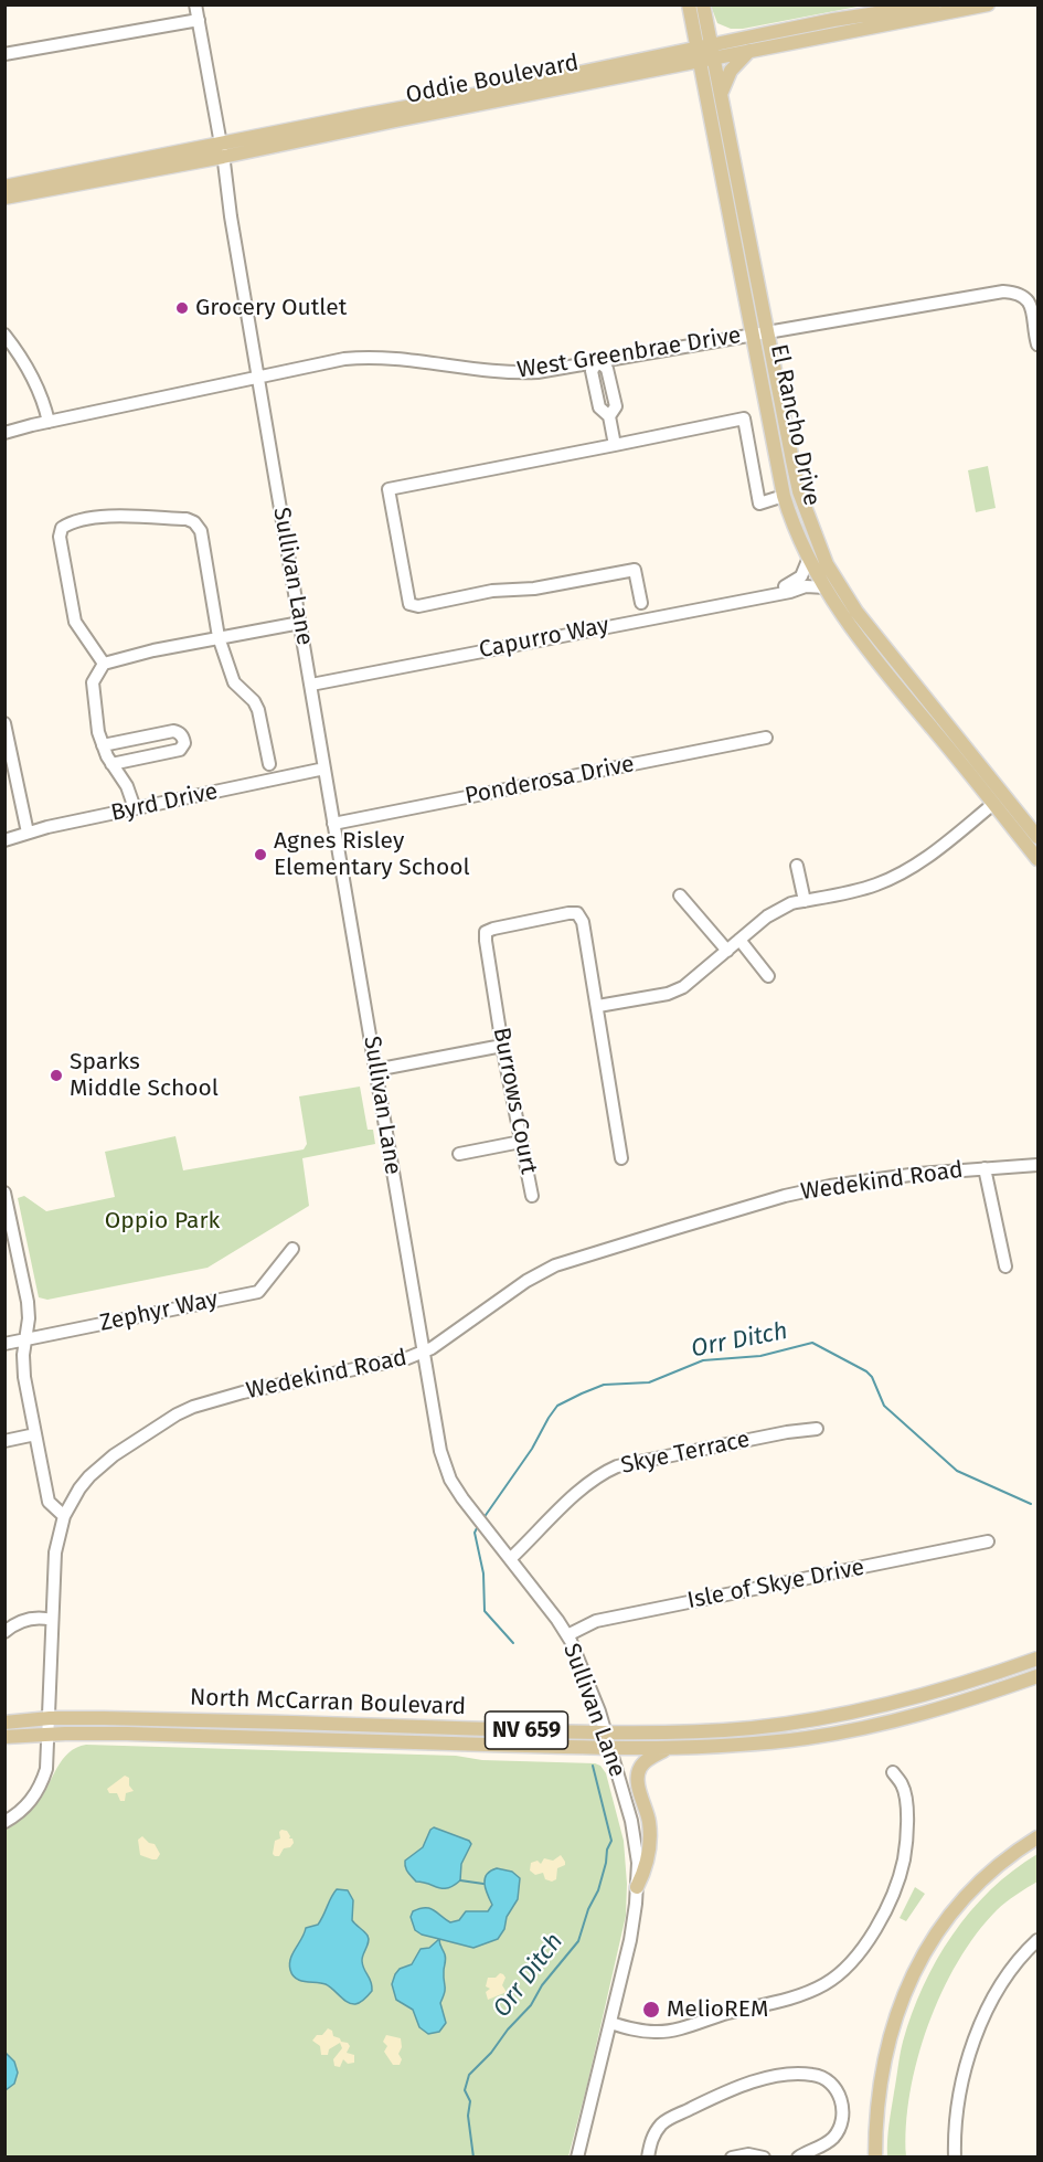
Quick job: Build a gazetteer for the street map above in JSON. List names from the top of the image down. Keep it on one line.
{"streets":{"main road":["Oddie Boulevard","El Rancho Drive","North McCarran Boulevard","NV 659"],"street":["West Greenbrae Drive","Sullivan Lane","Capurro Way","Ponderosa Drive","Byrd Drive","Burrows Court","Wedekind Road","Zephyr Way","Skye Terrace","Isle of Skye Drive"]},"crossings":[["Oddie Boulevard","El Rancho Drive"],["Oddie Boulevard","Sullivan Lane"],["West Greenbrae Drive","El Rancho Drive"],["West Greenbrae Drive","Sullivan Lane"],["El Rancho Drive","Capurro Way"],["Sullivan Lane","Capurro Way"],["Sullivan Lane","Ponderosa Drive"],["Sullivan Lane","Byrd Drive"],["Sullivan Lane","Wedekind Road"],["Sullivan Lane","Skye Terrace"],["Sullivan Lane","Isle of Skye Drive"],["Sullivan Lane","North McCarran Boulevard"],["Wedekind Road","North McCarran Boulevard"]],"water":["Orr Ditch"],"parks":["Oppio Park"],"places":["Grocery Outlet","Agnes Risley Elementary School","Sparks Middle School","MelioREM"]}
